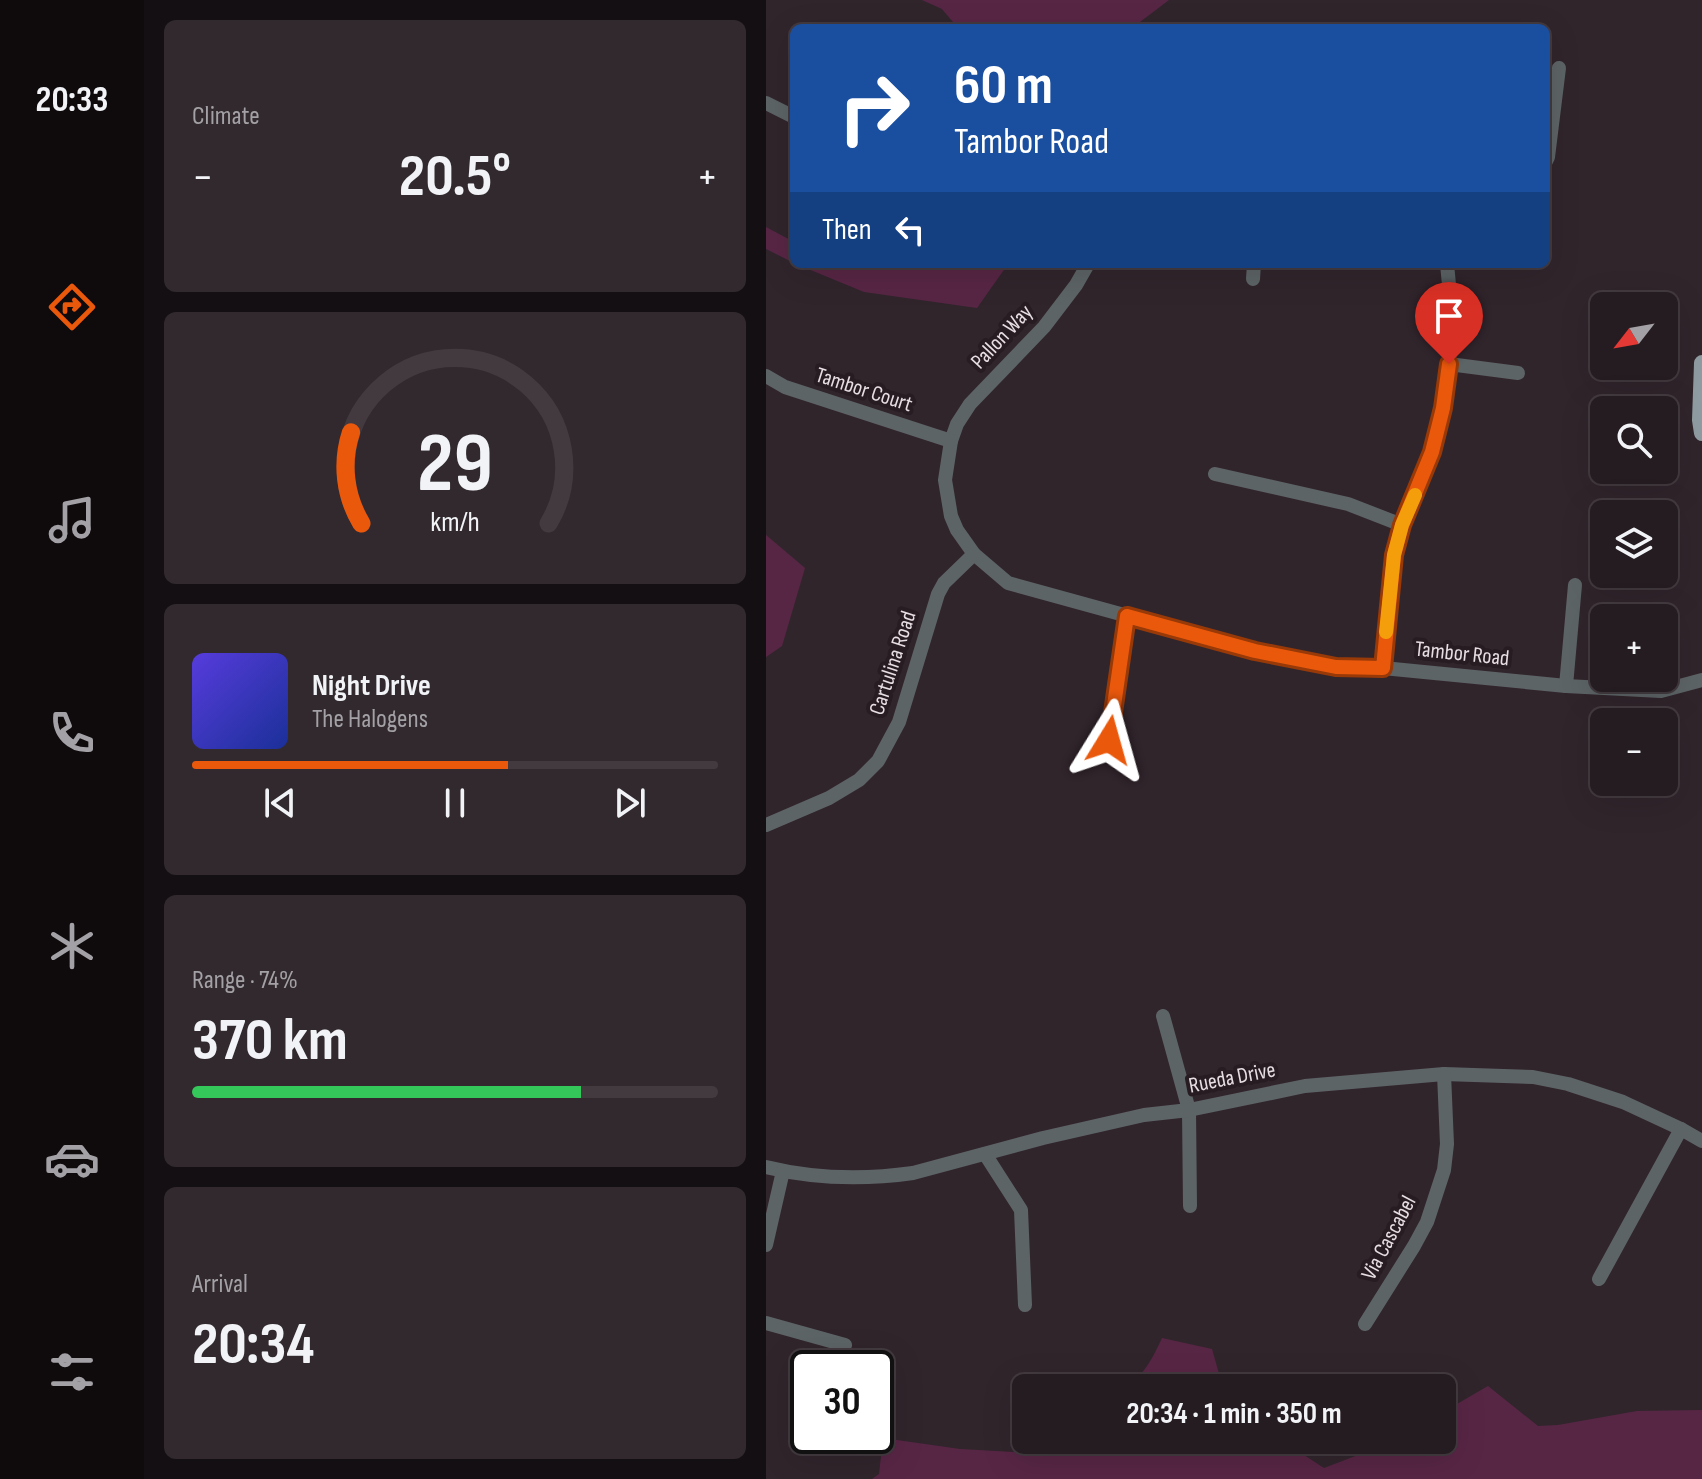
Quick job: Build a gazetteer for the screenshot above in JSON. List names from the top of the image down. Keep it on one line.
{"streets":{"street":["Pallon Way","Tambor Court","Tambor Road","Cartulina Road","Rueda Drive","Via Cascabel"]},"crossings":[["Pallon Way","Tambor Court"],["Pallon Way","Tambor Road"],["Tambor Court","Tambor Road"],["Tambor Road","Cartulina Road"],["Rueda Drive","Via Cascabel"]],"north":"bottom left","page":{"tabs":"20:33","tile":["Climate",["Range · 74%","370 km"],["Arrival","20:34"]],"turn":["60 m","Tambor Road"],"heat":["−","20.5°","+"],"then":"Then","map_buttons":["+","−"],"song":["Night Drive","The Halogens"],"limit":"30","trip":"20:34 · 1 min · 350 m","gauge":["29","km/h"]}}
